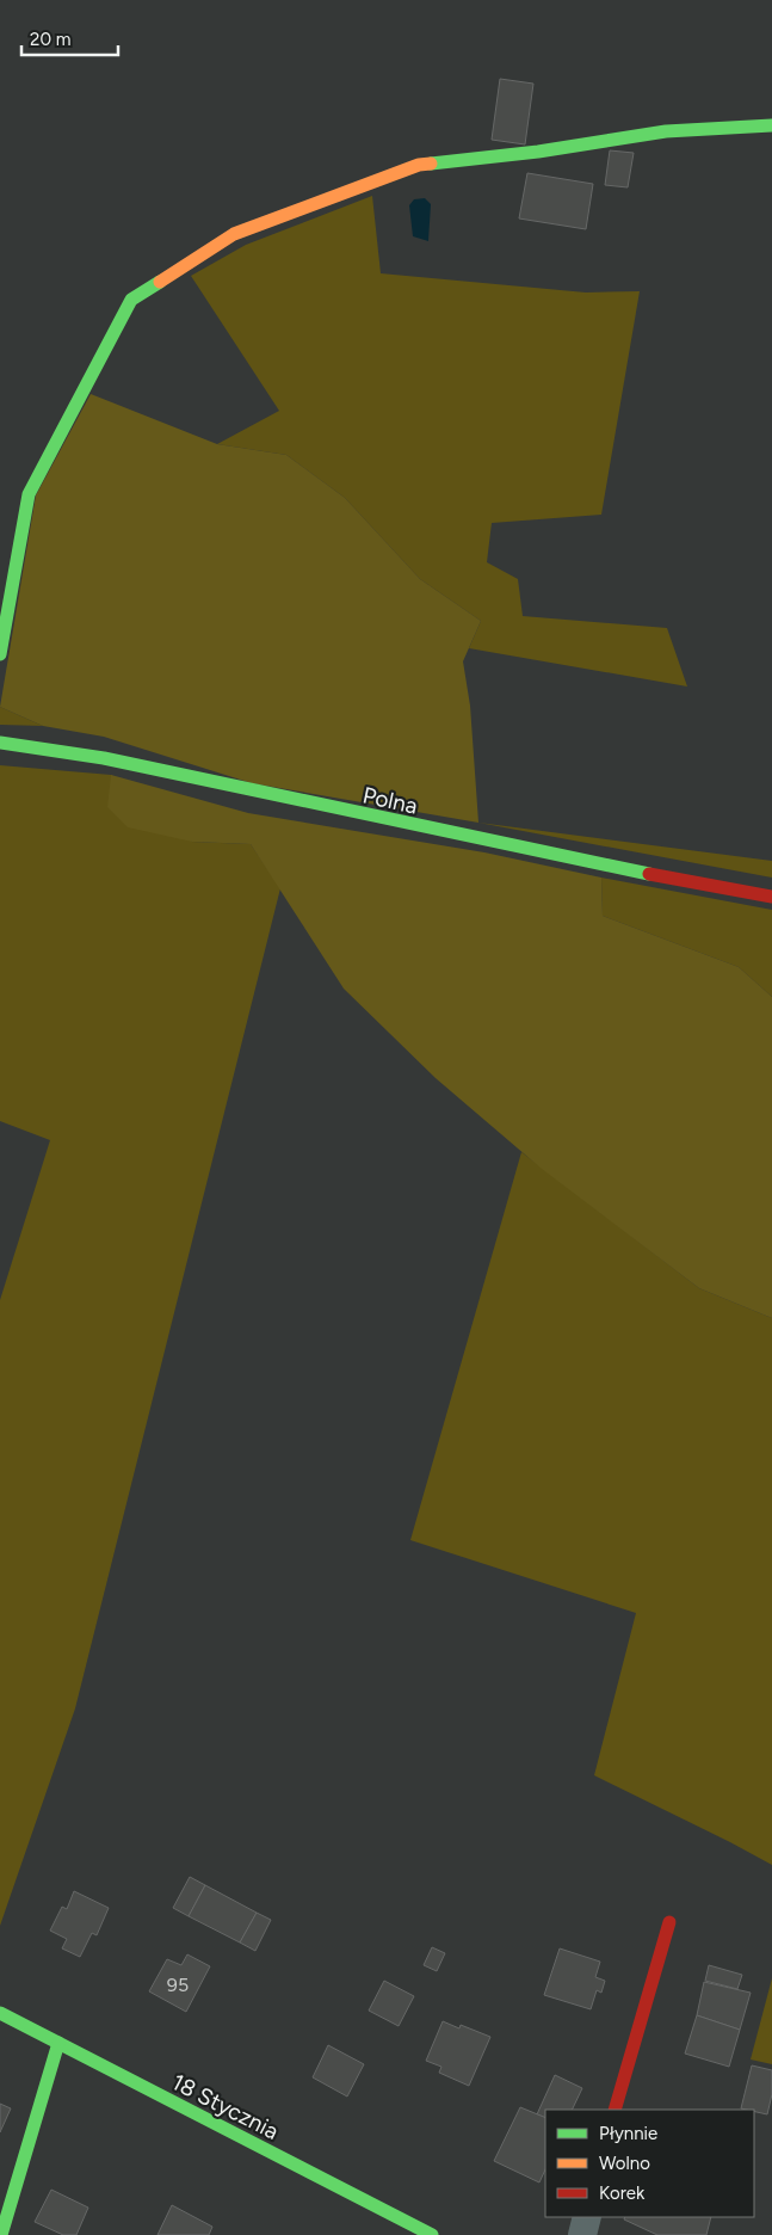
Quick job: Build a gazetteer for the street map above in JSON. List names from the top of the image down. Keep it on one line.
{"streets":{"street":["Polna","18 Stycznia"]},"house_numbers":["95"],"legend":["Płynnie","Wolno","Korek"],"scale_bar":"20 m"}
